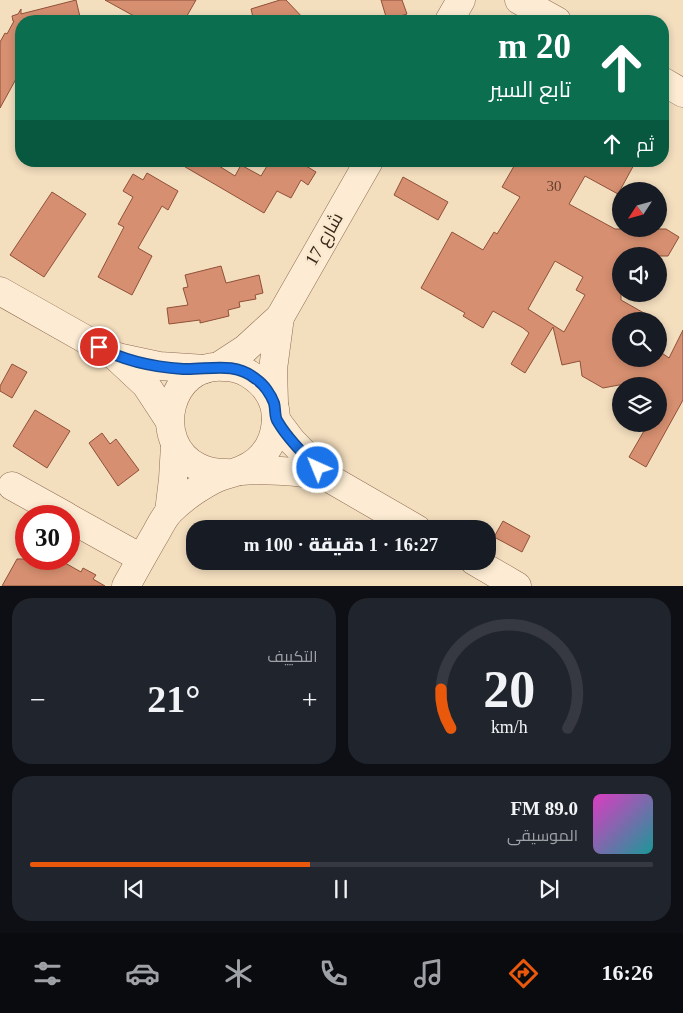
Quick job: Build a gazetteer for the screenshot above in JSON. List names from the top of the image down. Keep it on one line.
{"streets":{"street":["شارع 17"]},"house_numbers":["30"],"north":"bottom left","page":{"turn":["20 m","تابع السير"],"then":"ثم","limit":"30","trip":"16:27 · 1 دقيقة · 100 m","tile":"التكييف","heat":["−","21°","+"],"song":["89.0 FM","الموسيقى"],"tabs":"16:26","gauge":["20","km/h"]}}
